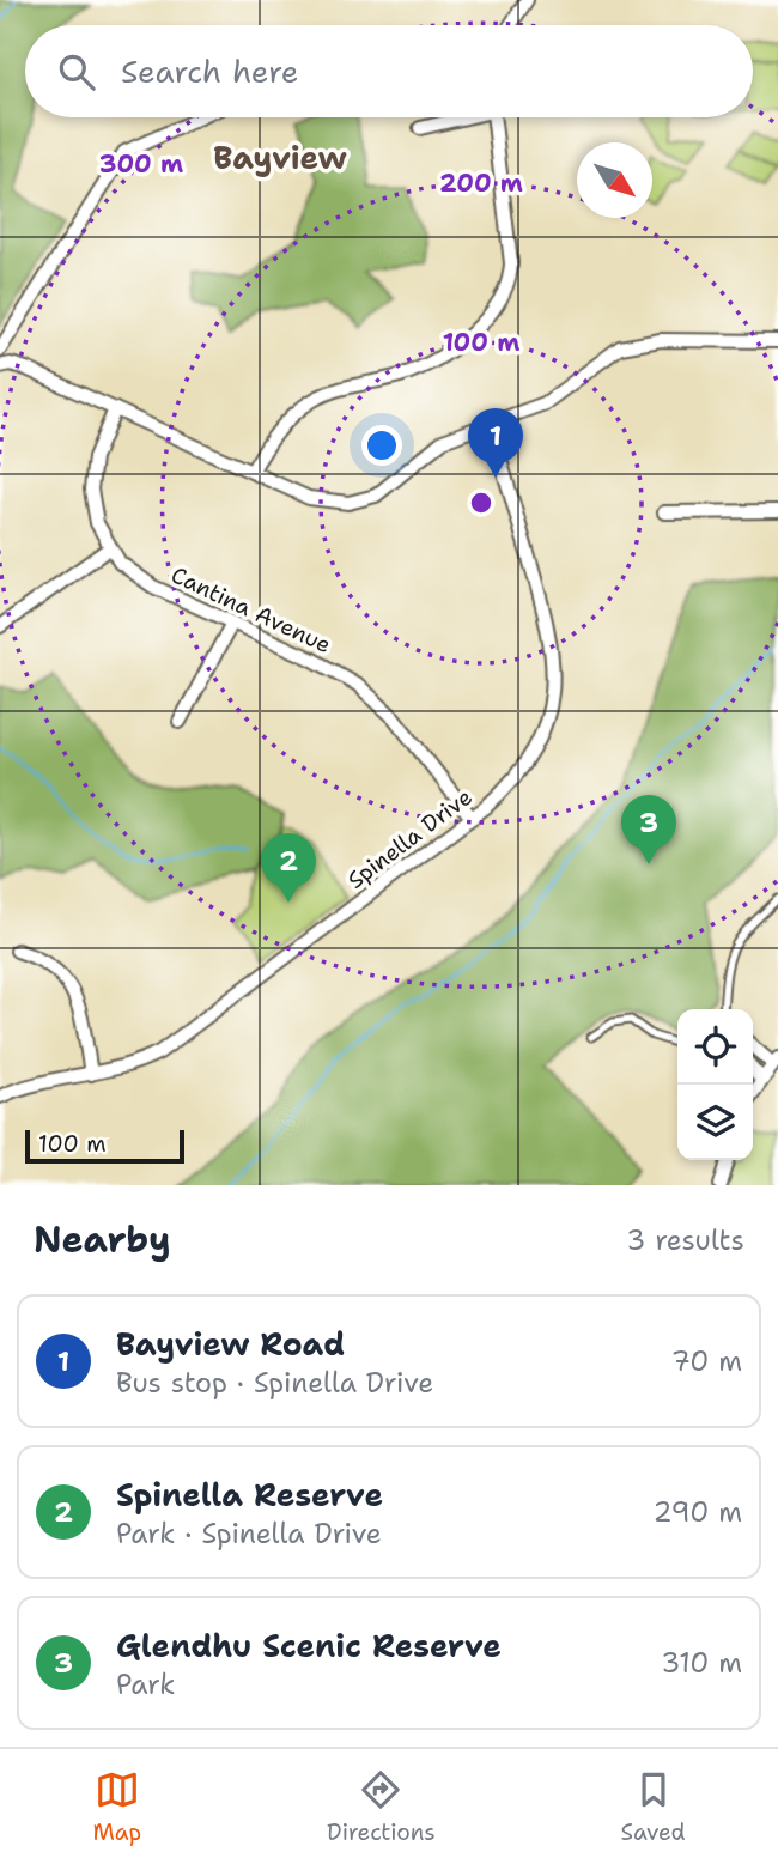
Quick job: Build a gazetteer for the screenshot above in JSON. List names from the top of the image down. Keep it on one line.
{"streets":{"street":["Cantina Avenue","Spinella Drive"]},"crossings":[["Cantina Avenue","Spinella Drive"]],"districts":["Bayview"],"scale_bar":"100 m","north":"bottom right","page":{"search":"Search here","pins":["1","3","2"],"scale":"100 m","heading":["Nearby","3 results"],"list":[{"mark":"1","name":"Bayview Road","note":"Bus stop · Spinella Drive","value":"70 m"},{"mark":"2","name":"Spinella Reserve","note":"Park · Spinella Drive","value":"290 m"},{"mark":"3","name":"Glendhu Scenic Reserve","note":"Park","value":"310 m"}],"nav":["Map","Directions","Saved"]},"rings":["300 m","200 m","100 m"]}
